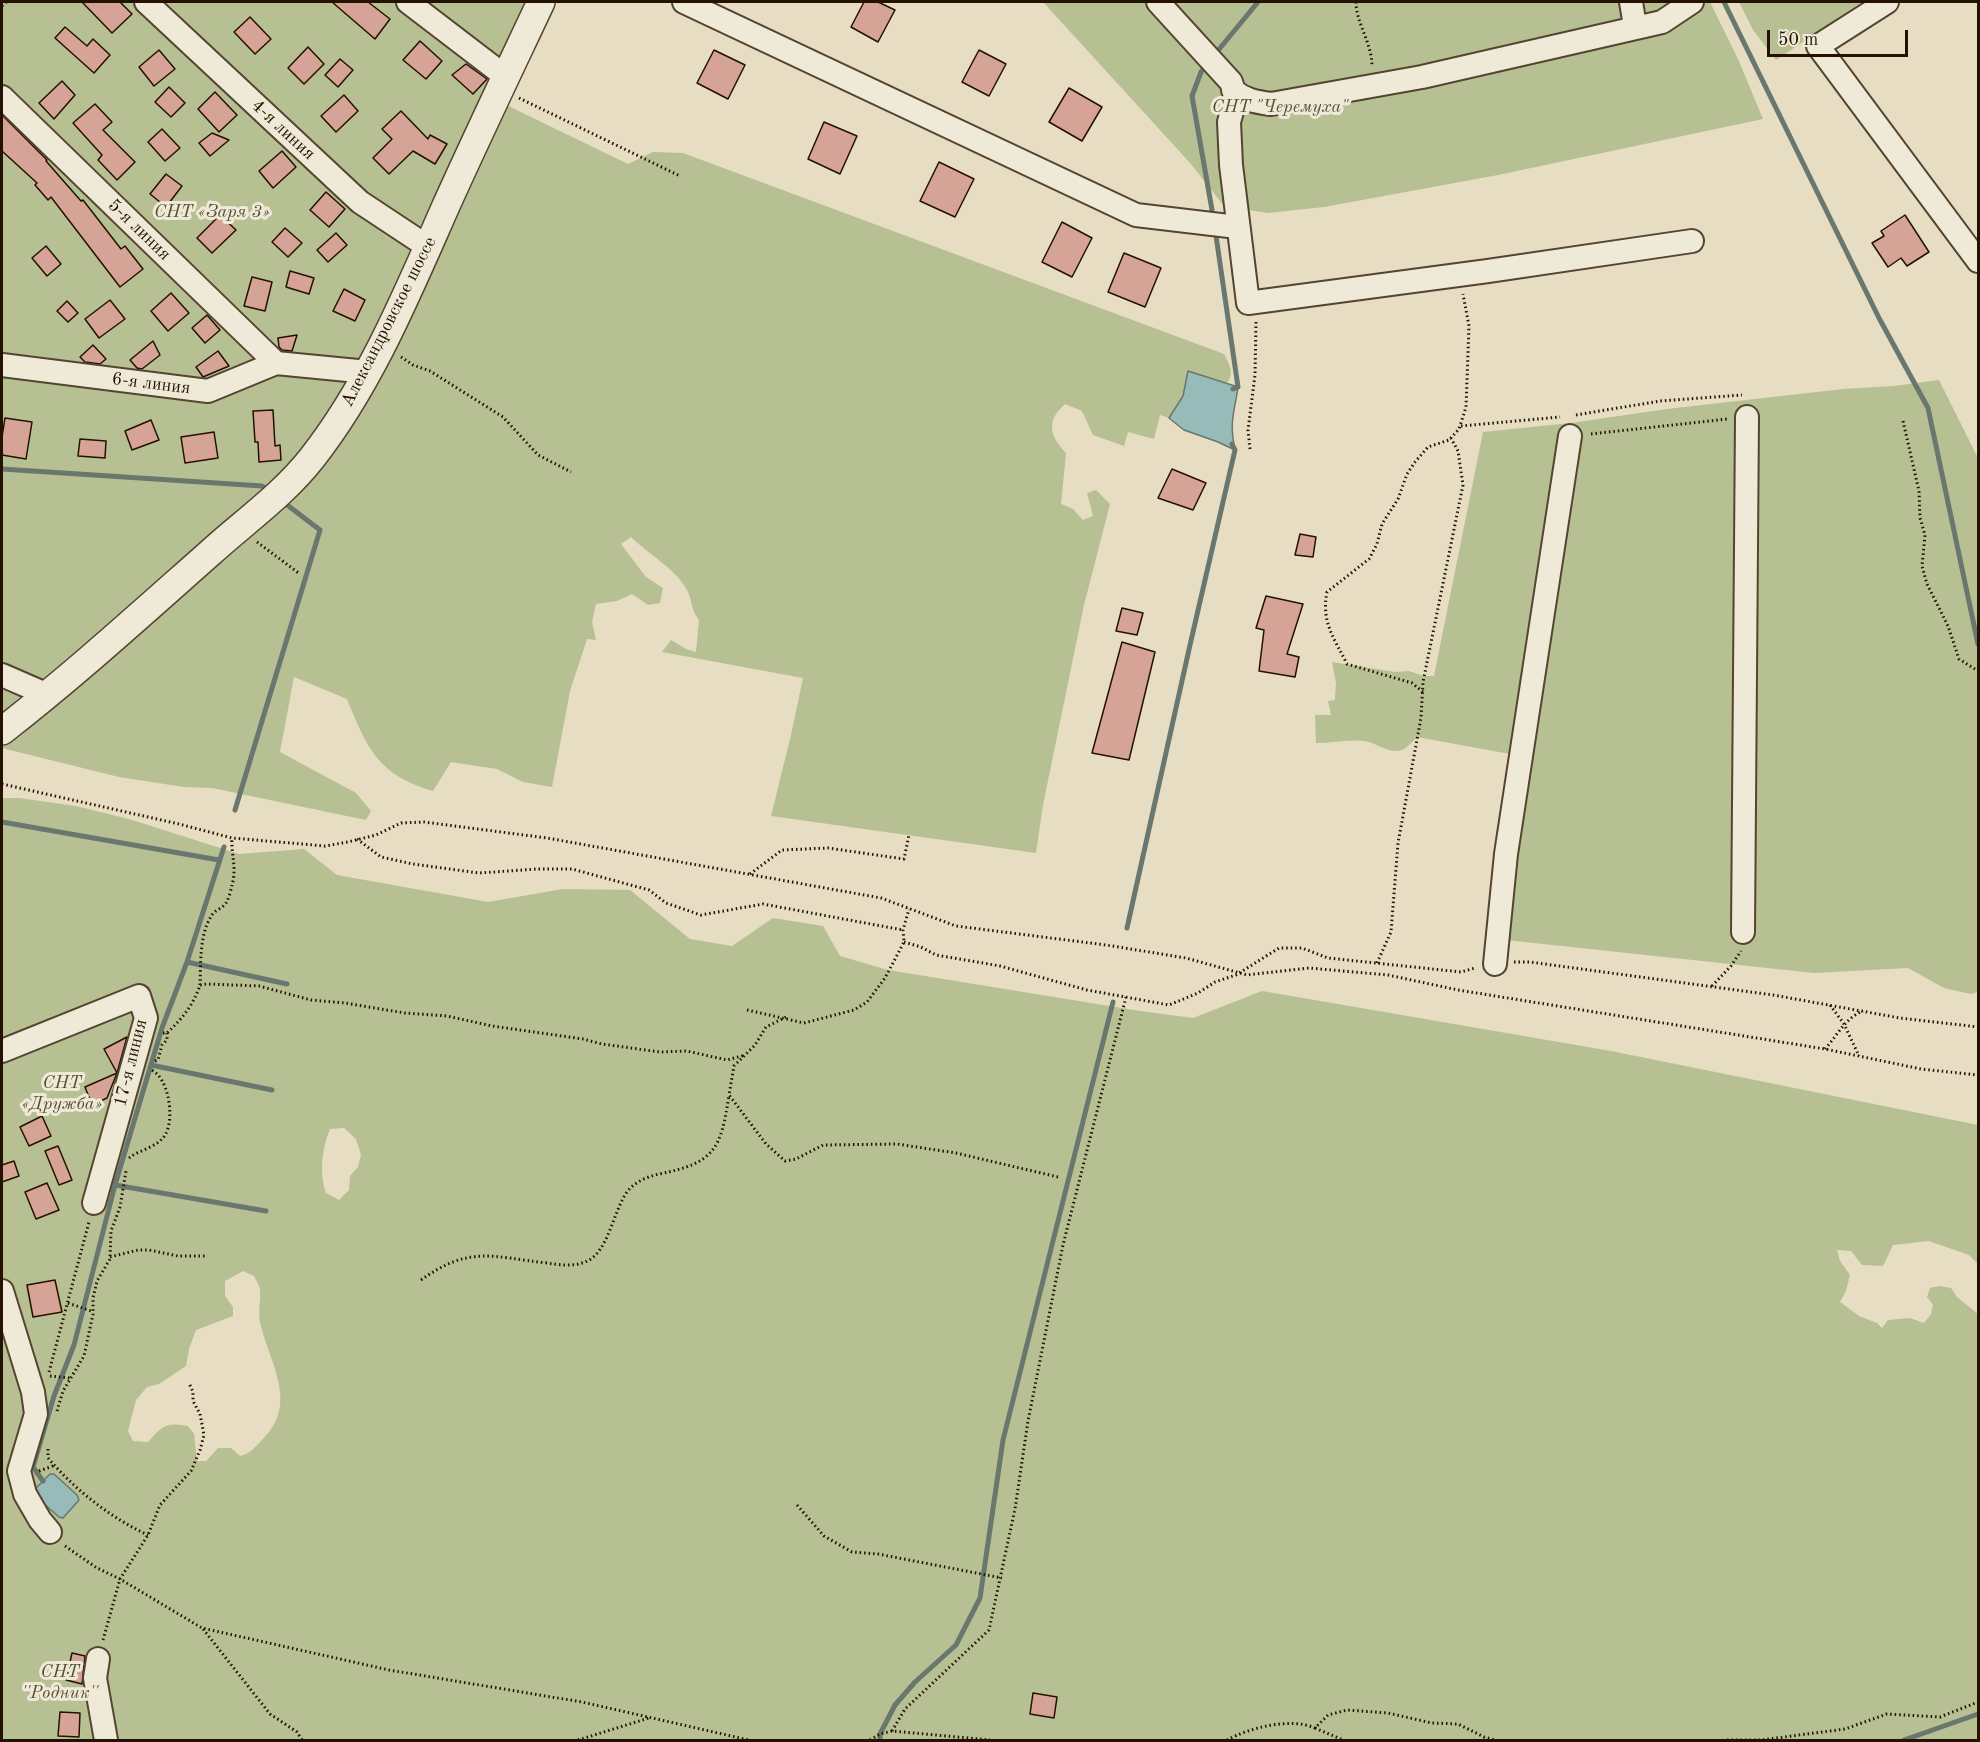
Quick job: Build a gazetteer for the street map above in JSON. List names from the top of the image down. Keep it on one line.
{"streets":{"street":["4-я линия","5-я линия","Александровское шоссе","6-я линия","17-я линия"]},"crossings":[["4-я линия","Александровское шоссе"],["5-я линия","6-я линия"],["Александровское шоссе","6-я линия"]],"parks":["СНТ \"Черемуха\"","СНТ «Заря 3»","СНТ «Дружба»","СНТ ''Родник''"],"scale_bar":"50 m"}
